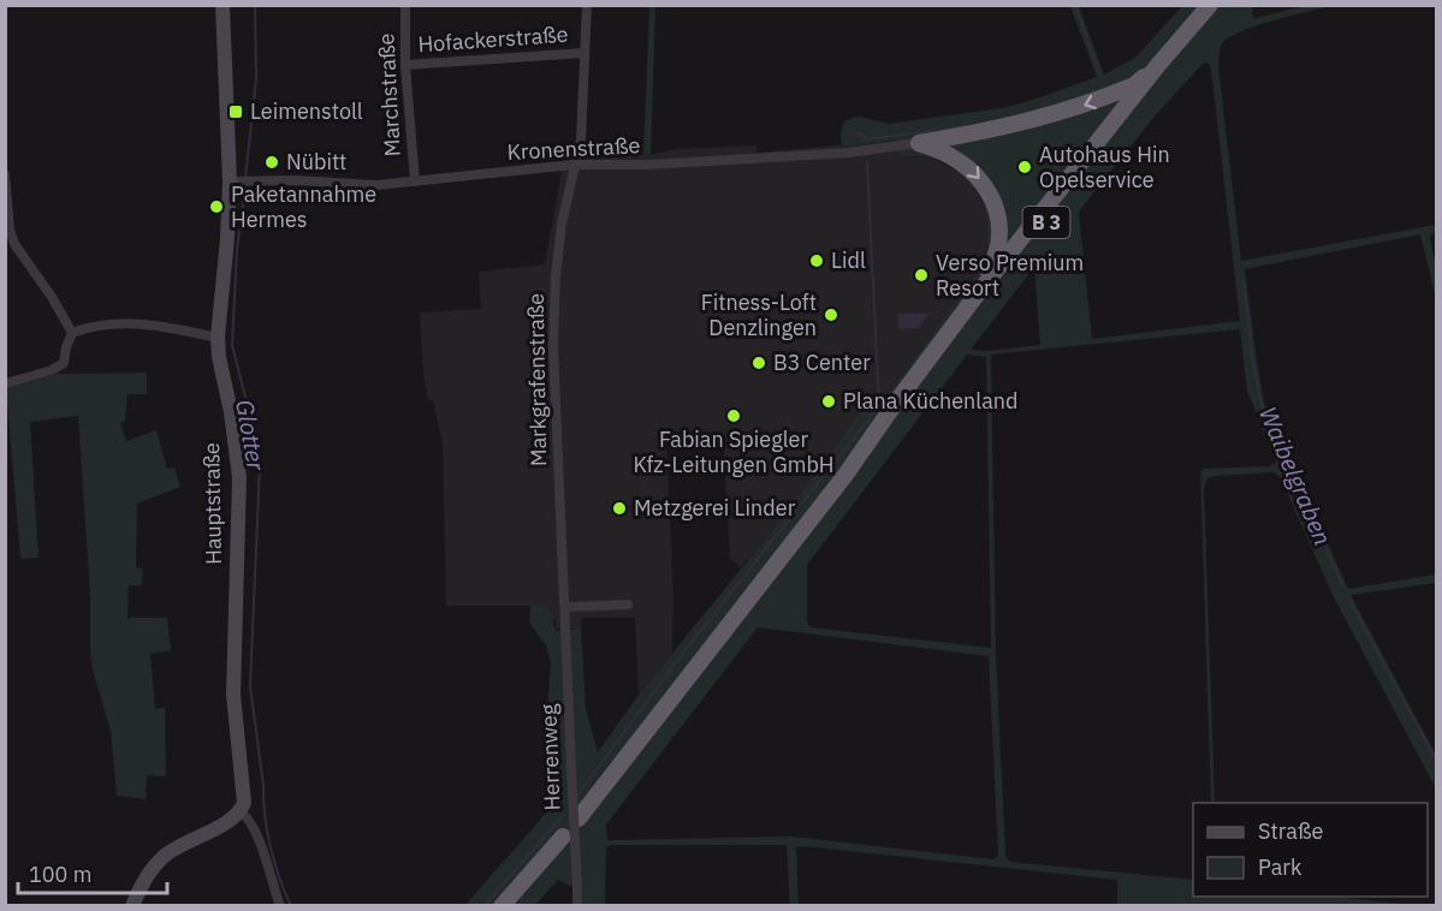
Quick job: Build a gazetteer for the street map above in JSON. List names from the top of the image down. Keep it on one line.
{"streets":{"highway":["B 3"],"main road":["Hauptstraße"],"street":["Hofackerstraße","Marchstraße","Kronenstraße","Markgrafenstraße","Herrenweg"]},"crossings":[["Hofackerstraße","Marchstraße"],["Hofackerstraße","Markgrafenstraße"],["Marchstraße","Kronenstraße"],["Kronenstraße","Markgrafenstraße"],["Kronenstraße","Hauptstraße"],["Markgrafenstraße","Herrenweg"]],"water":["Glotter","Waibelgraben"],"places":{"transit":["Leimenstoll"],"other":["Nübitt","Autohaus Hin Opelservice","Paketannahme Hermes","Lidl","Verso Premium Resort","Fitness-Loft Denzlingen","B3 Center","Plana Küchenland","Fabian Spiegler Kfz-Leitungen GmbH","Metzgerei Linder"]},"legend":["Straße","Park"],"scale_bar":"100 m"}
